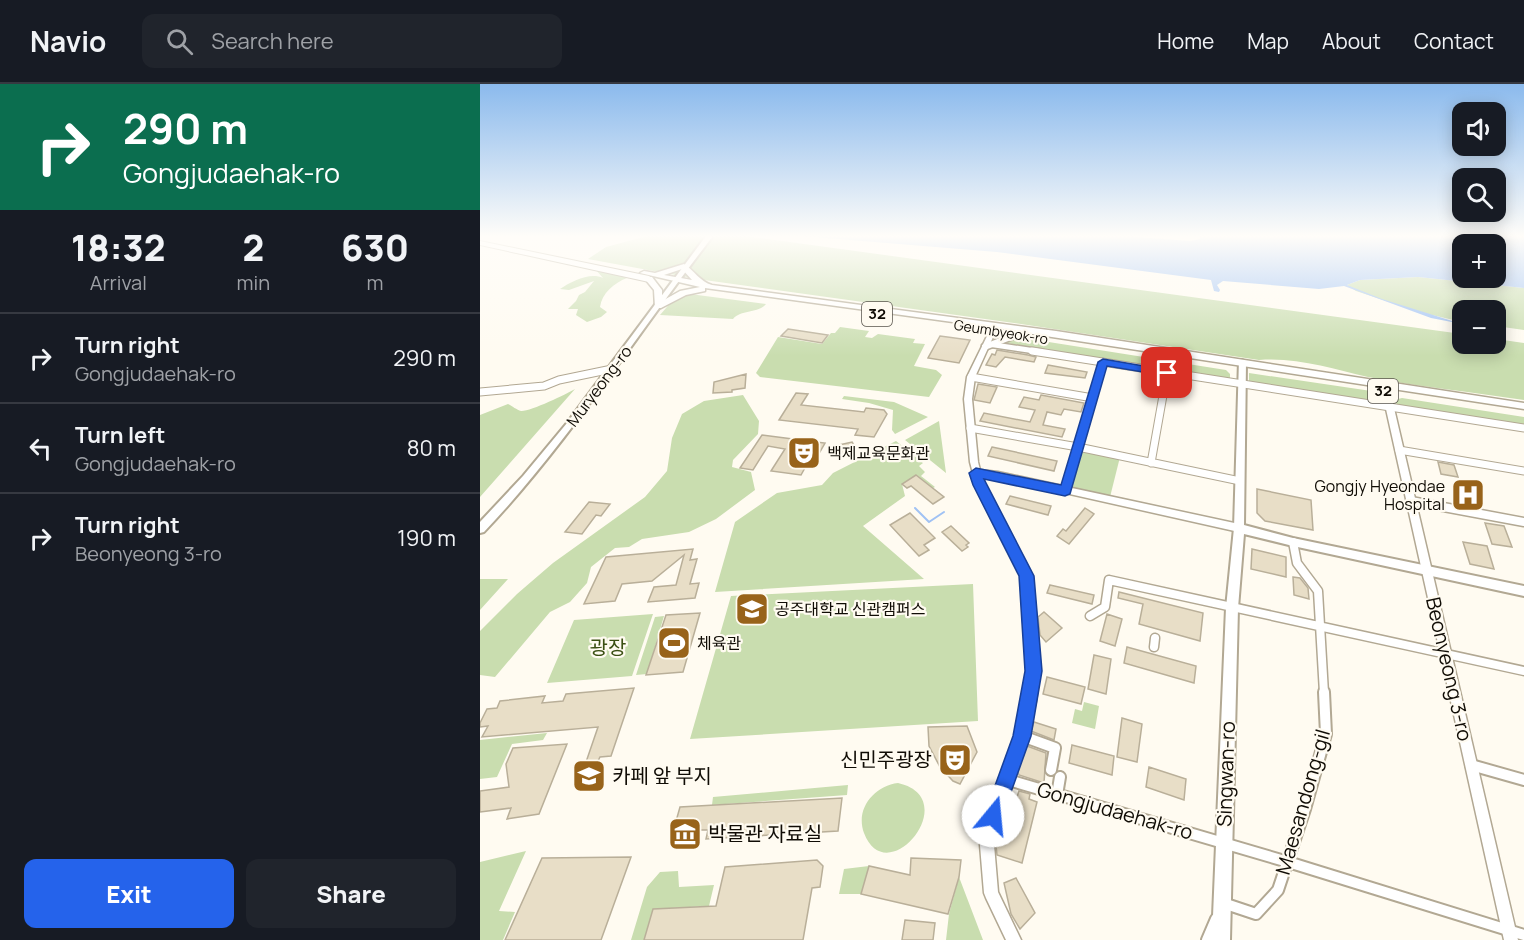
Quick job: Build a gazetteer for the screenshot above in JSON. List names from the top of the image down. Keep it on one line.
{"streets":{"main road":["32","Geumbyeok-ro","Muryeong-ro","Singwan-ro"],"street":["Beonyeong 3-ro","Maesandong-gil","Gongjudaehak-ro"]},"crossings":[["Geumbyeok-ro","Muryeong-ro"],["Geumbyeok-ro","Beonyeong 3-ro"],["Geumbyeok-ro","Singwan-ro"],["Singwan-ro","Maesandong-gil"],["Singwan-ro","Gongjudaehak-ro"]],"parks":["광장"],"places":{"theatre":["백제교육문화관","신민주광장"],"hospital":["Gongjy Hyeondae Hospital"],"school or university":["공주대학교 신관캠퍼스","카페 앞 부지"],"sports":["체육관"],"museum":["박물관 자료실"]},"page":{"header":"Navio","search":"Search here","nav":["Home","Map","About","Contact"],"turn":["290 m","Gongjudaehak-ro"],"map_buttons":["+","−"],"eta":["18:32","Arrival","2","min","630","m"],"list":[{"name":"Turn right","note":"Gongjudaehak-ro","value":"290 m"},{"name":"Turn left","note":"Gongjudaehak-ro","value":"80 m"},{"name":"Turn right","note":"Beonyeong 3-ro","value":"190 m"}],"buttons":["Exit","Share"]}}
